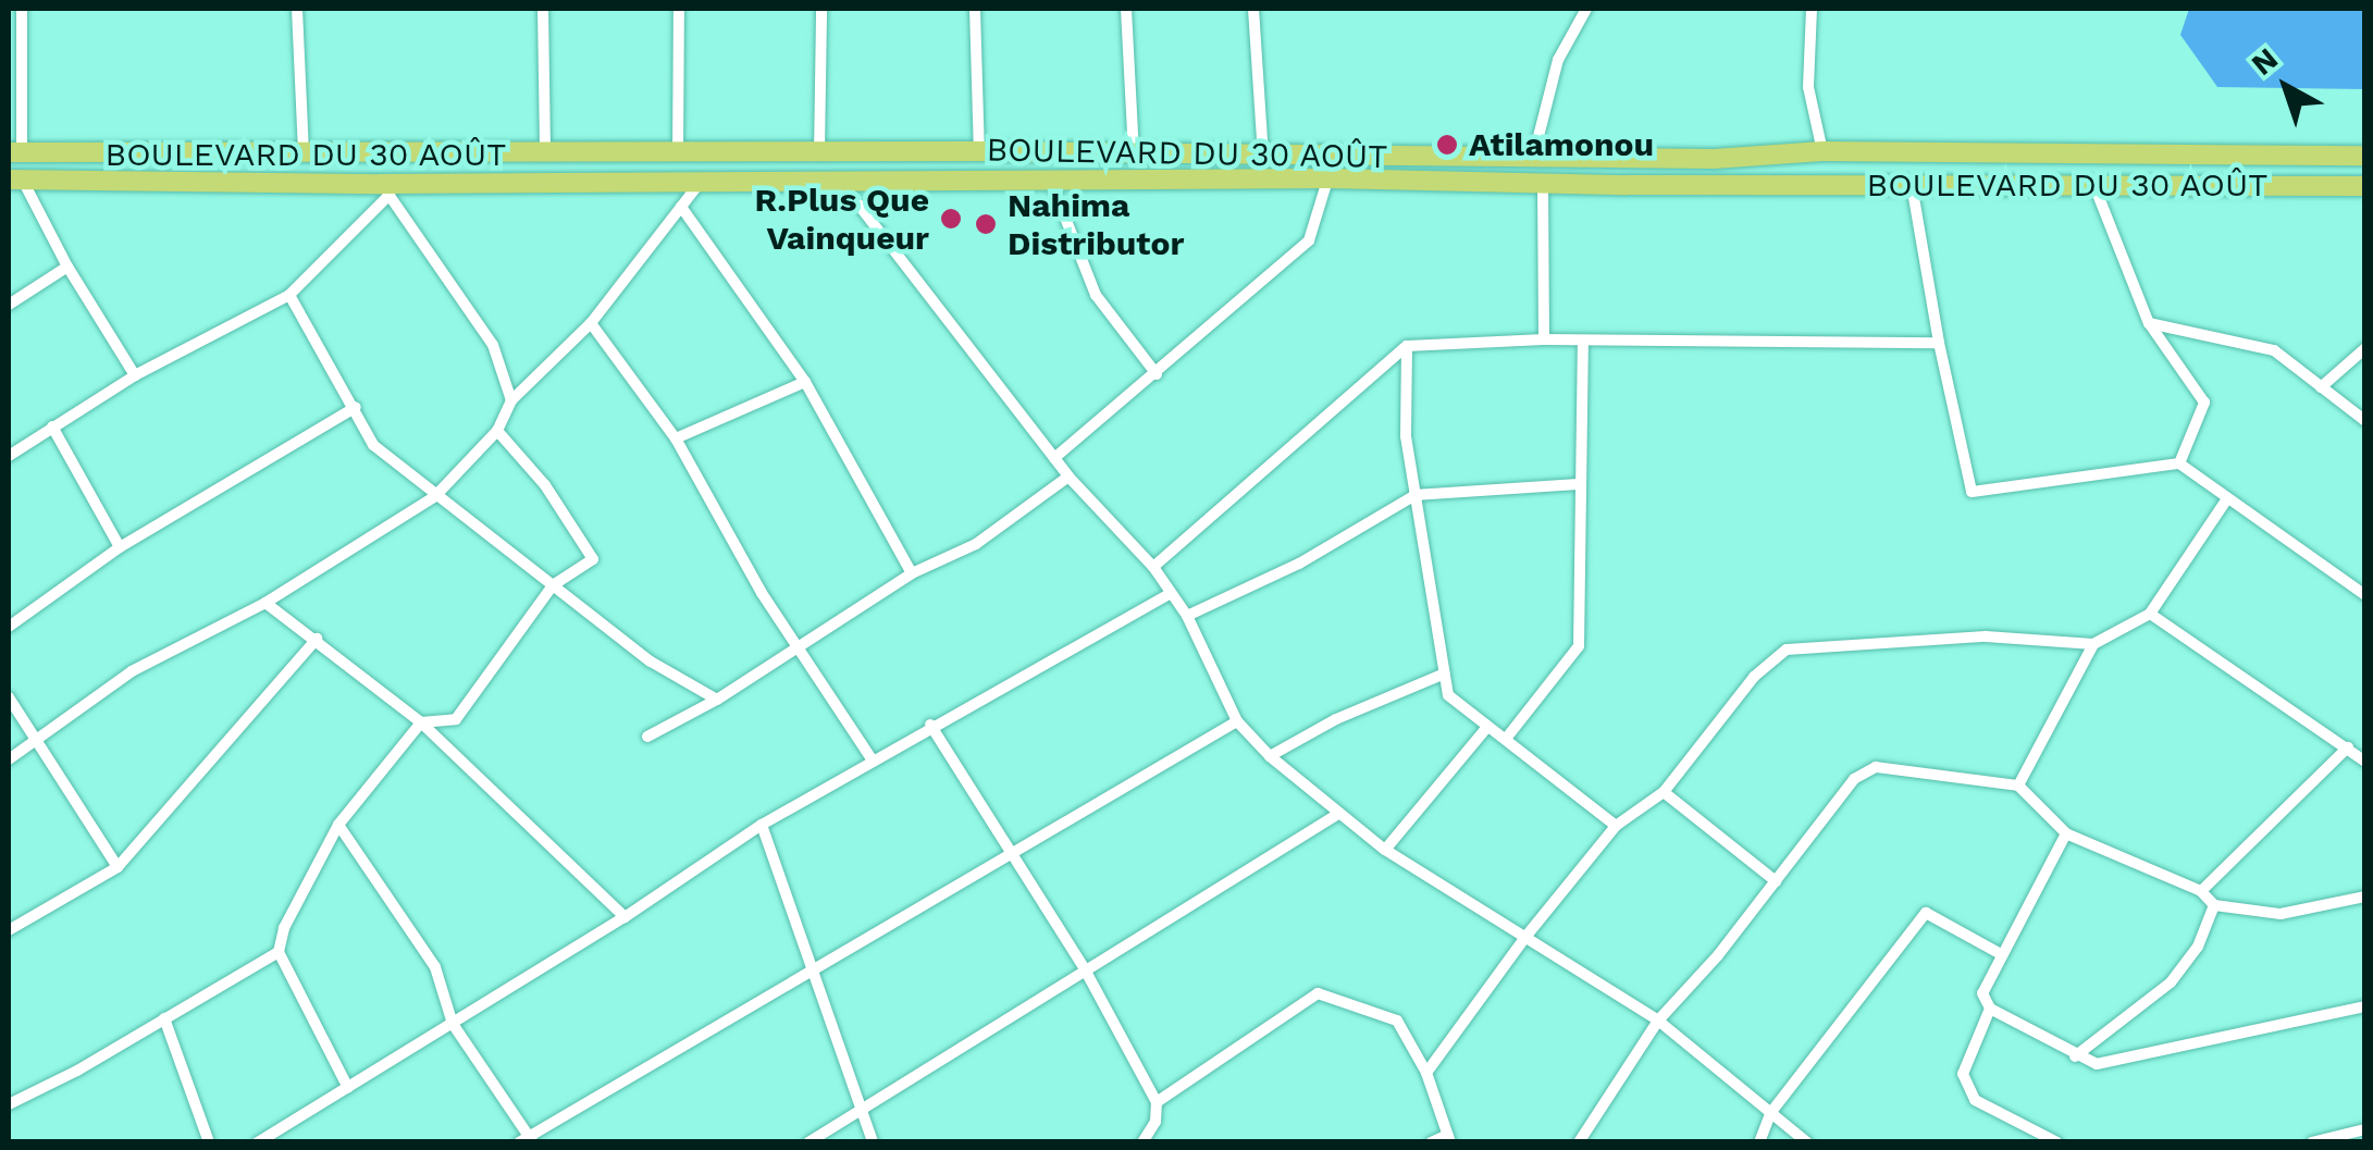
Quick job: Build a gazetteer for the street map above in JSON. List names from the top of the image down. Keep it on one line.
{"streets":{"highway":["BOULEVARD DU 30 AOÛT"]},"places":["Atilamonou","R.Plus Que Vainqueur","Nahima Distributor"],"north":"top left"}
